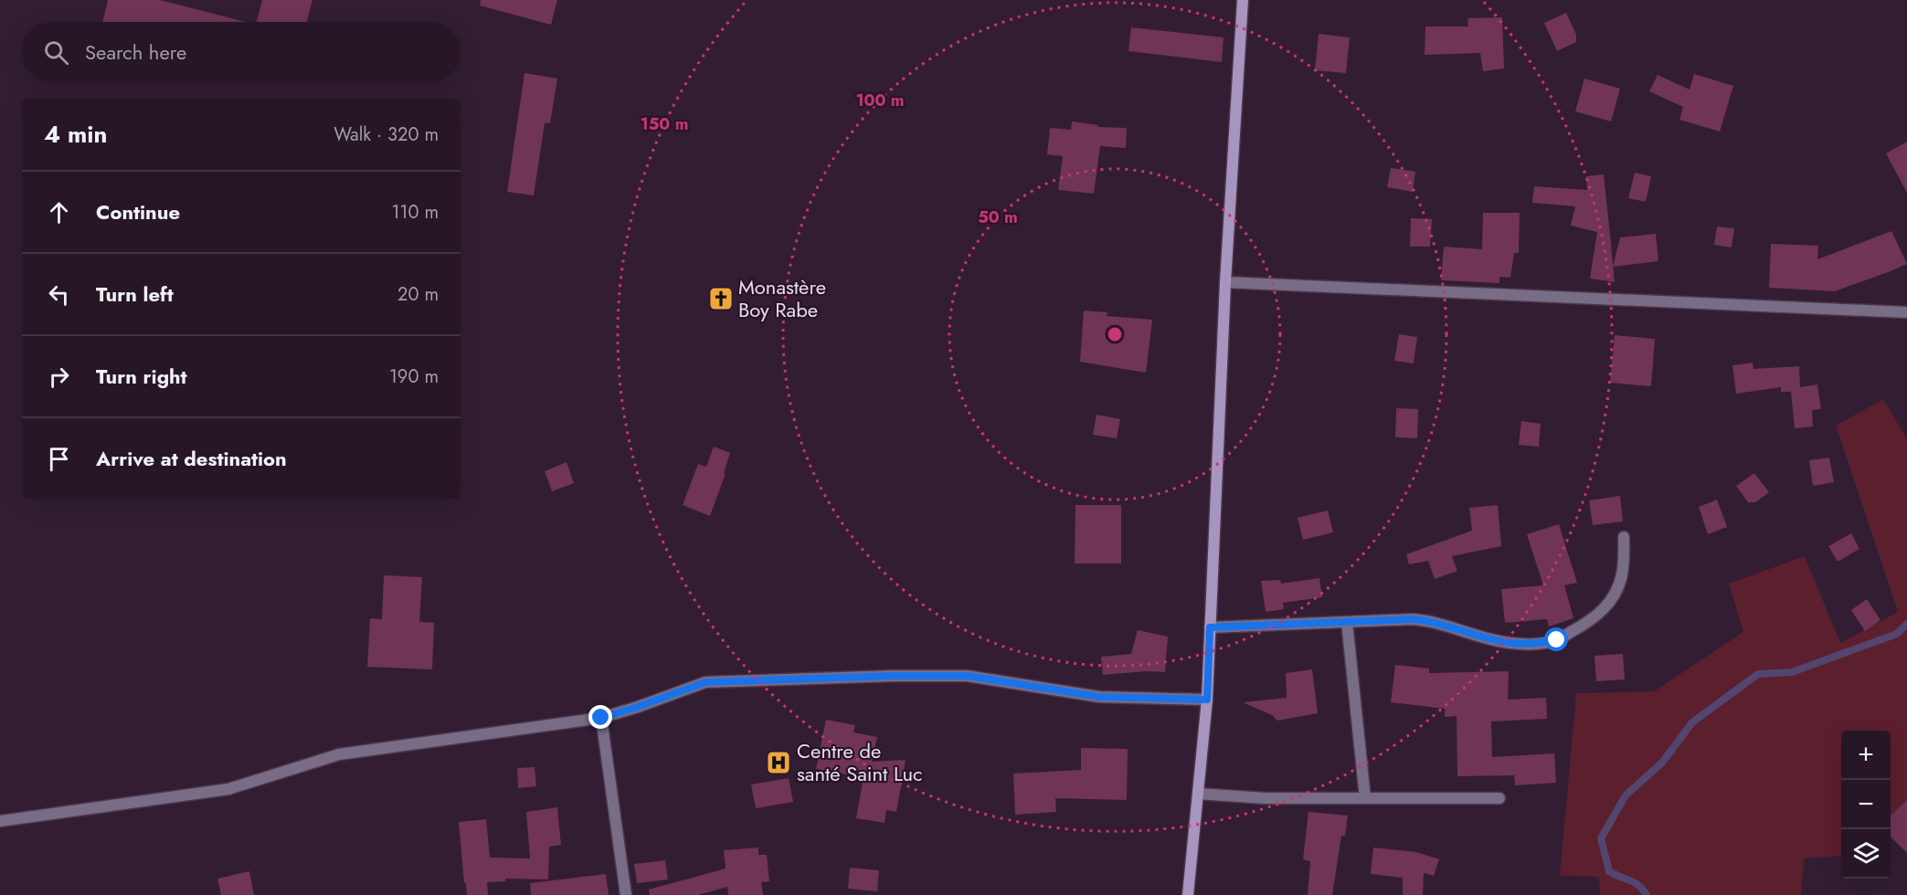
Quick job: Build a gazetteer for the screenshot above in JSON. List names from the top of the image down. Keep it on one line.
{"places":{"church":["Monastère Boy Rabe"],"hospital":["Centre de santé Saint Luc"]},"page":{"search":"Search here","heading":["4 min","Walk · 320 m"],"list":[["Continue","110 m"],["Turn left","20 m"],["Turn right","190 m"],"Arrive at destination"],"map_buttons":["+","−"]},"rings":["100 m","150 m","50 m"]}
